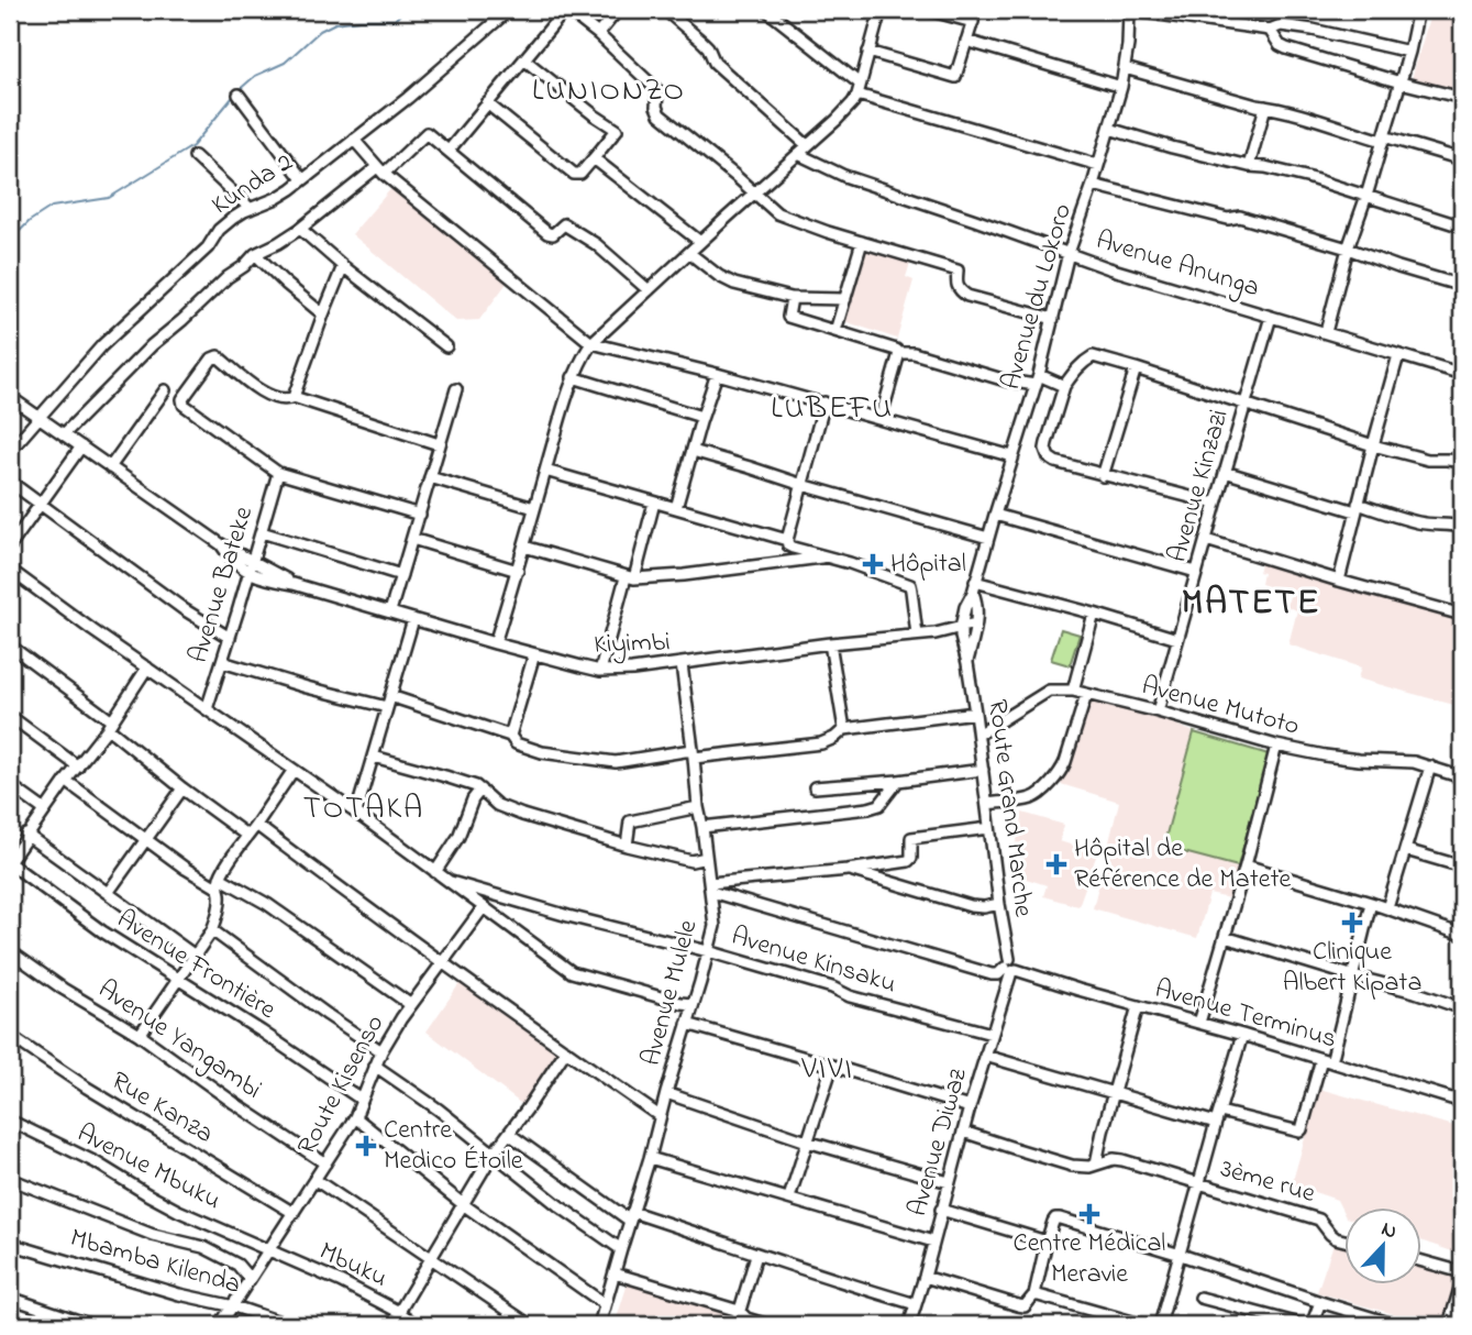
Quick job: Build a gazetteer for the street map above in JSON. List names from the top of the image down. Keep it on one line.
{"streets":{"street":["Kunda 2","Avenue Anunga","Avenue du Lokoro","Avenue Kinzazi","Avenue Bateke","Kiyimbi","Avenue Mutoto","Route Grand Marche","Avenue Kinsaku","Avenue Frontière","Avenue Mulele","Avenue Terminus","Avenue Yangambi","Route Kisenso","Rue Kanza","Avenue Diwaz","Avenue Mbuku","3ème rue","Mbamba Kilenda","Mbuku"]},"crossings":[["Avenue Anunga","Avenue du Lokoro"],["Avenue Anunga","Avenue Kinzazi"],["Avenue du Lokoro","Kiyimbi"],["Avenue du Lokoro","Route Grand Marche"],["Avenue Kinzazi","Avenue Mutoto"],["Kiyimbi","Route Grand Marche"],["Kiyimbi","Avenue Mulele"],["Route Grand Marche","Avenue Terminus"],["Route Grand Marche","Avenue Diwaz"],["Avenue Kinsaku","Avenue Mulele"],["Avenue Kinsaku","Avenue Diwaz"],["Avenue Frontière","Route Kisenso"],["Avenue Mulele","Avenue Terminus"],["Avenue Terminus","Avenue Diwaz"],["Avenue Yangambi","Route Kisenso"],["Route Kisenso","Rue Kanza"],["Route Kisenso","Avenue Mbuku"],["Route Kisenso","Mbamba Kilenda"],["Route Kisenso","Mbuku"],["Avenue Diwaz","3ème rue"],["Avenue Mbuku","Mbuku"]],"districts":["LUNIONZO","LUBEFU","MATETE","TOTAKA","VIVI"],"places":{"health":["Hôpital","Hôpital de Référence de Matete","Clinique Albert Kipata","Centre Medico Étoile","Centre Médical Meravie"]},"north":"top"}
